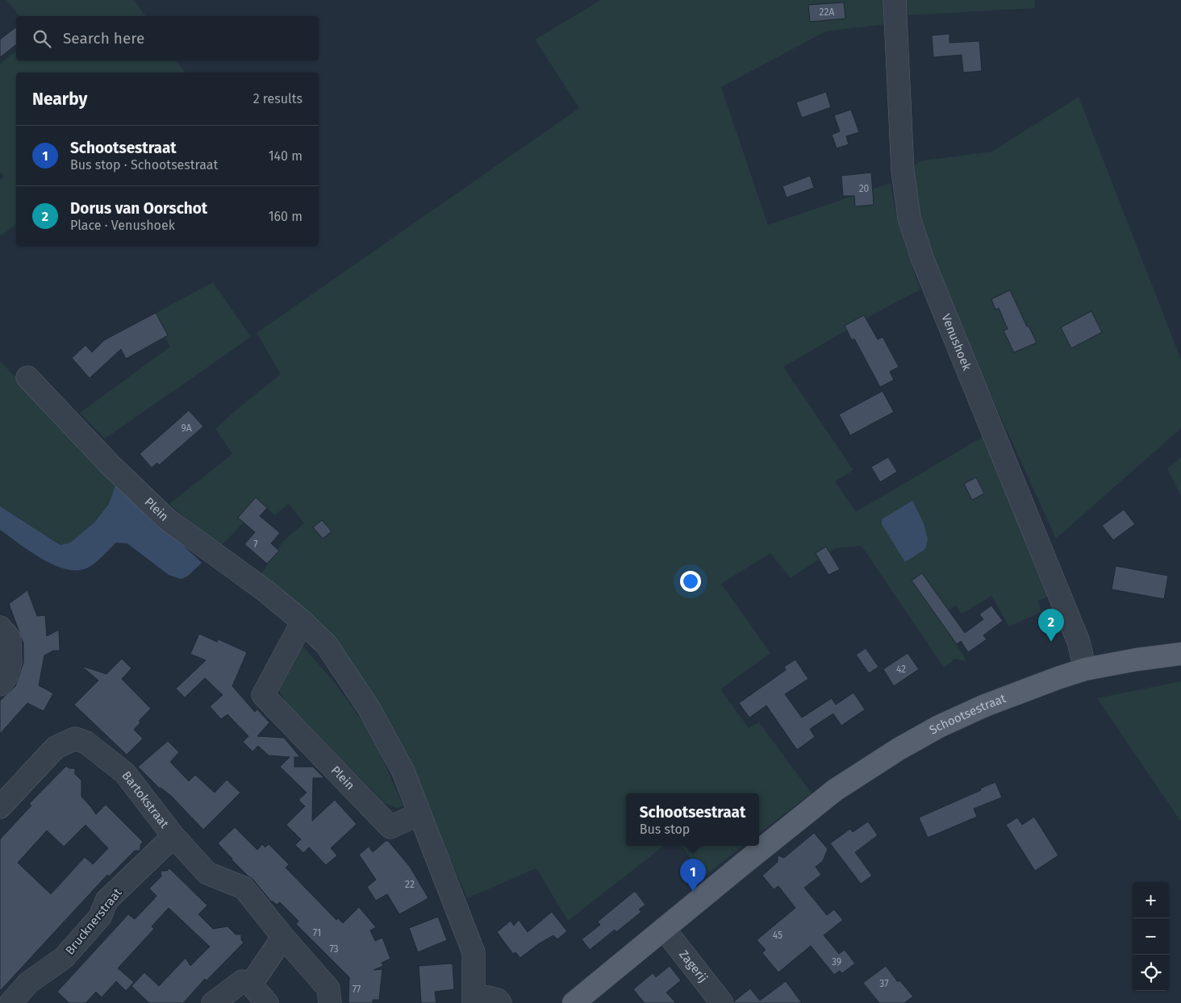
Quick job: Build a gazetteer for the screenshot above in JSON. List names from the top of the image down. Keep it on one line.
{"streets":{"main road":["Schootsestraat"],"street":["Venushoek","Plein","Bartokstraat","Brucknerstraat","Zagerij"]},"crossings":[["Venushoek","Schootsestraat"],["Schootsestraat","Zagerij"],["Bartokstraat","Brucknerstraat"]],"house_numbers":["22A","20","9A","7","42","22","71","45","73","39","37","77"],"page":{"search":"Search here","heading":["Nearby","2 results"],"list":[{"mark":"1","name":"Schootsestraat","note":"Bus stop · Schootsestraat","value":"140 m"},{"mark":"2","name":"Dorus van Oorschot","note":"Place · Venushoek","value":"160 m"}],"pins":["2","1"],"popup":["Schootsestraat","Bus stop"],"map_buttons":["+","−"]}}
